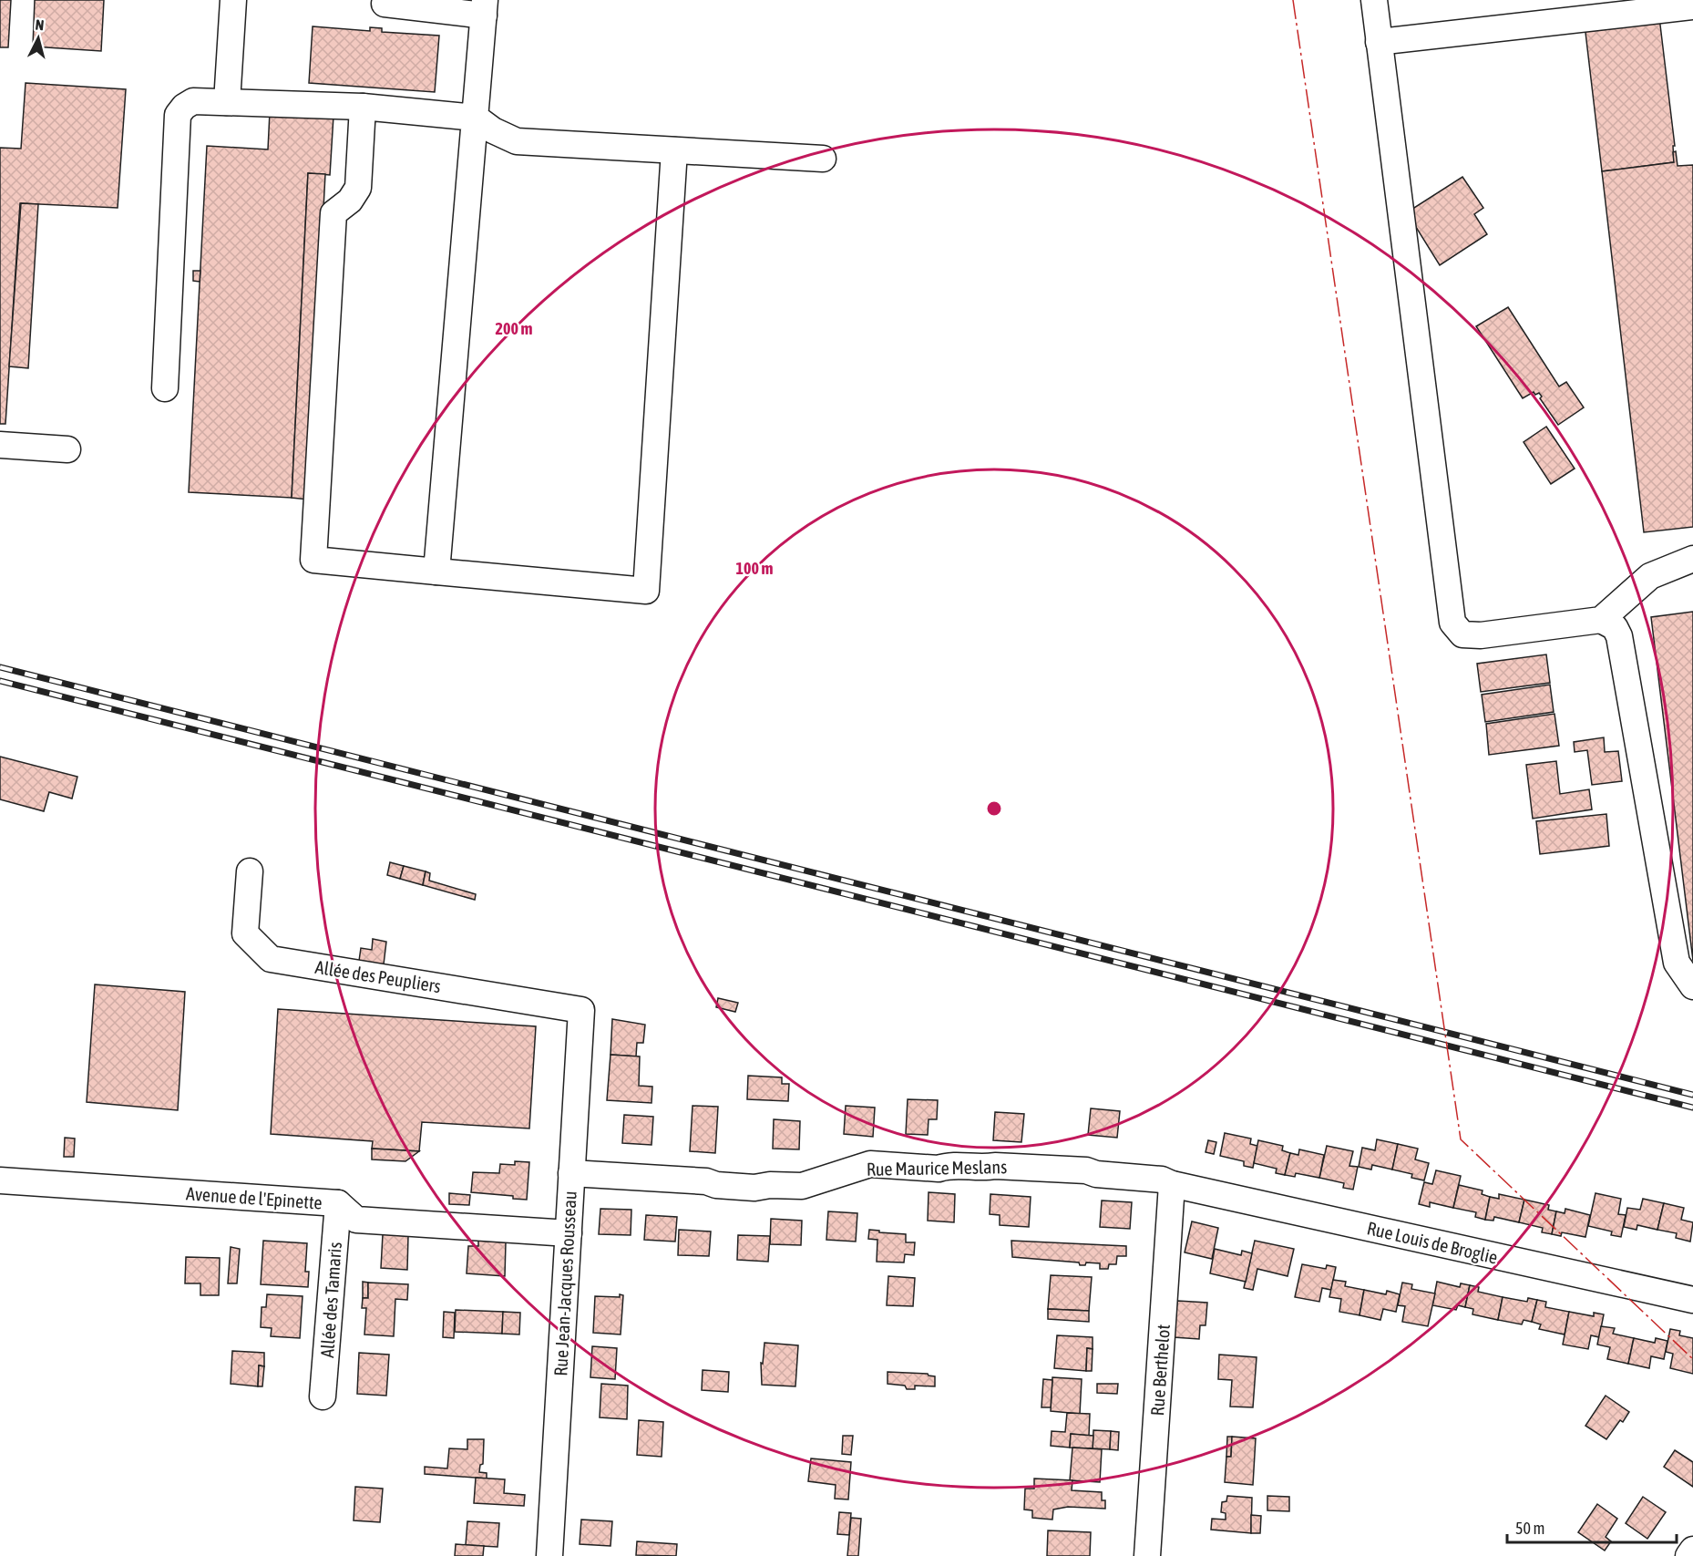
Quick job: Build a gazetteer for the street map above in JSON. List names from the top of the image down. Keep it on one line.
{"streets":{"street":["Allée des Peupliers","Rue Maurice Meslans","Avenue de l'Epinette","Rue Louis de Broglie","Rue Jean-Jacques Rousseau","Allée des Tamaris","Rue Berthelot"]},"crossings":[["Allée des Peupliers","Rue Jean-Jacques Rousseau"],["Rue Maurice Meslans","Rue Louis de Broglie"],["Rue Maurice Meslans","Rue Jean-Jacques Rousseau"],["Rue Maurice Meslans","Rue Berthelot"],["Avenue de l'Epinette","Rue Jean-Jacques Rousseau"],["Avenue de l'Epinette","Allée des Tamaris"],["Rue Louis de Broglie","Rue Berthelot"]],"scale_bar":"50 m","north":"top","rings":["200 m","100 m"]}
